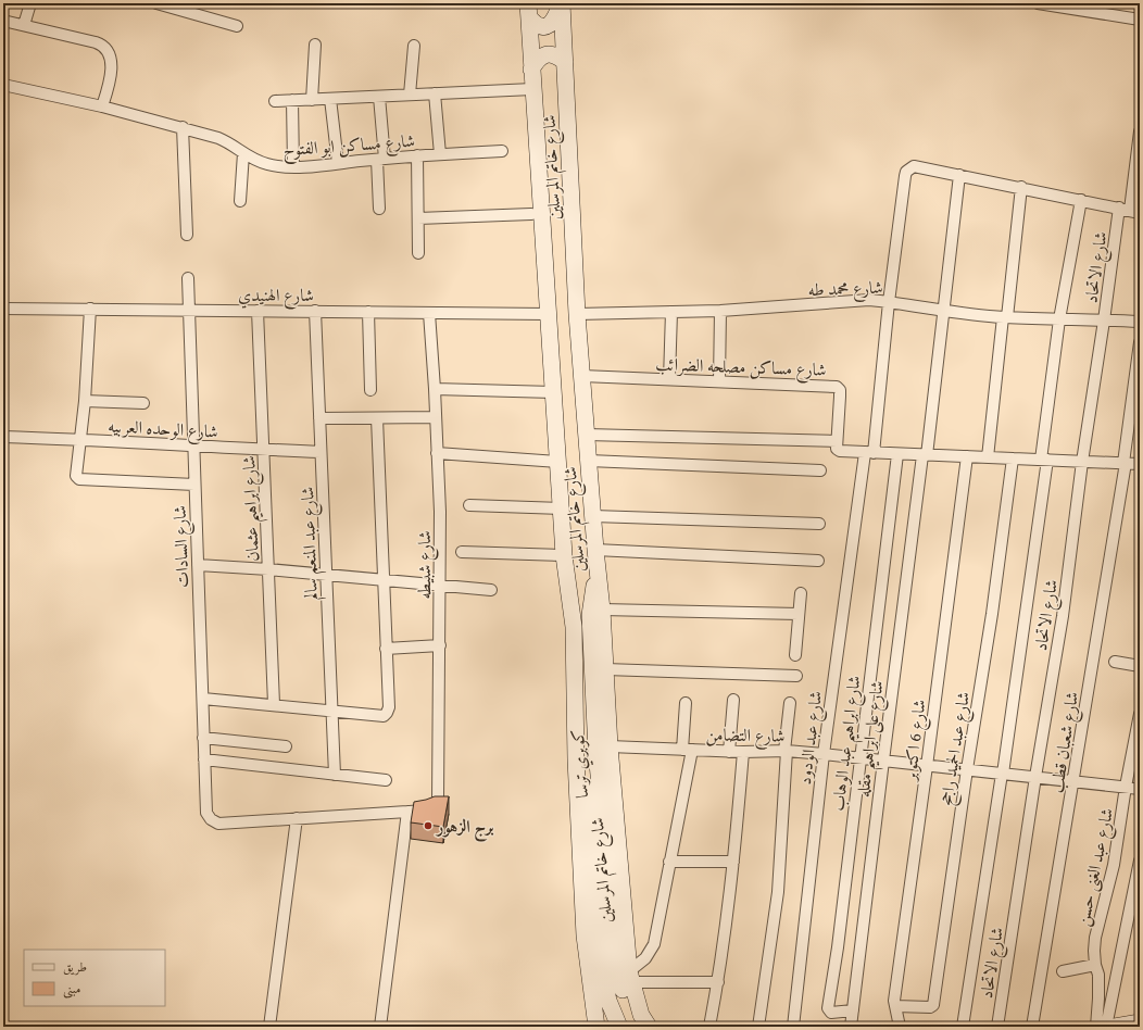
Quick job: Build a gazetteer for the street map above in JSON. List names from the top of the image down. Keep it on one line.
{"streets":{"main road":["شارع خاتم المرسلين","كوبري ترسا"],"street":["شارع مساكن ابو الفتوح","شارع الاتحاد","شارع محمد طه","شارع الهنيدي","شارع مساكن مصلحه الضرائب","شارع الوحده العربيه","شارع ابراهيم عثمان","شارع عبد المنعم سالم","شارع السادات","شارع شبيطه","شارع التضامن","شارع عبد الودود","شارع على ابراهيم مقله","شارع 6 اكتوبر","شارع شعبان قطب","شارع ابراهيم عبد الوهاب","شارع عبد الحميد راجح","شارع عبد الغنى حسن"]},"crossings":[["شارع خاتم المرسلين","شارع محمد طه"],["شارع خاتم المرسلين","شارع الهنيدي"],["شارع خاتم المرسلين","شارع مساكن مصلحه الضرائب"],["شارع خاتم المرسلين","شارع التضامن"],["شارع خاتم المرسلين","كوبري ترسا"],["شارع الاتحاد","شارع محمد طه"],["شارع الاتحاد","شارع التضامن"],["شارع محمد طه","شارع عبد الودود"],["شارع محمد طه","شارع على ابراهيم مقله"],["شارع الهنيدي","شارع ابراهيم عثمان"],["شارع الهنيدي","شارع عبد المنعم سالم"],["شارع الهنيدي","شارع السادات"],["شارع الهنيدي","شارع شبيطه"],["شارع الوحده العربيه","شارع ابراهيم عثمان"],["شارع الوحده العربيه","شارع عبد المنعم سالم"],["شارع الوحده العربيه","شارع السادات"],["شارع التضامن","شارع عبد الودود"],["شارع التضامن","شارع على ابراهيم مقله"],["شارع التضامن","شارع 6 اكتوبر"],["شارع التضامن","شارع شعبان قطب"],["شارع التضامن","شارع ابراهيم عبد الوهاب"],["شارع التضامن","شارع عبد الحميد راجح"],["شارع التضامن","شارع عبد الغنى حسن"],["شارع عبد الودود","شارع على ابراهيم مقله"],["شارع على ابراهيم مقله","شارع ابراهيم عبد الوهاب"],["شارع 6 اكتوبر","شارع عبد الحميد راجح"]],"places":["برج الزهور"],"legend":["طريق","مبنى"]}
